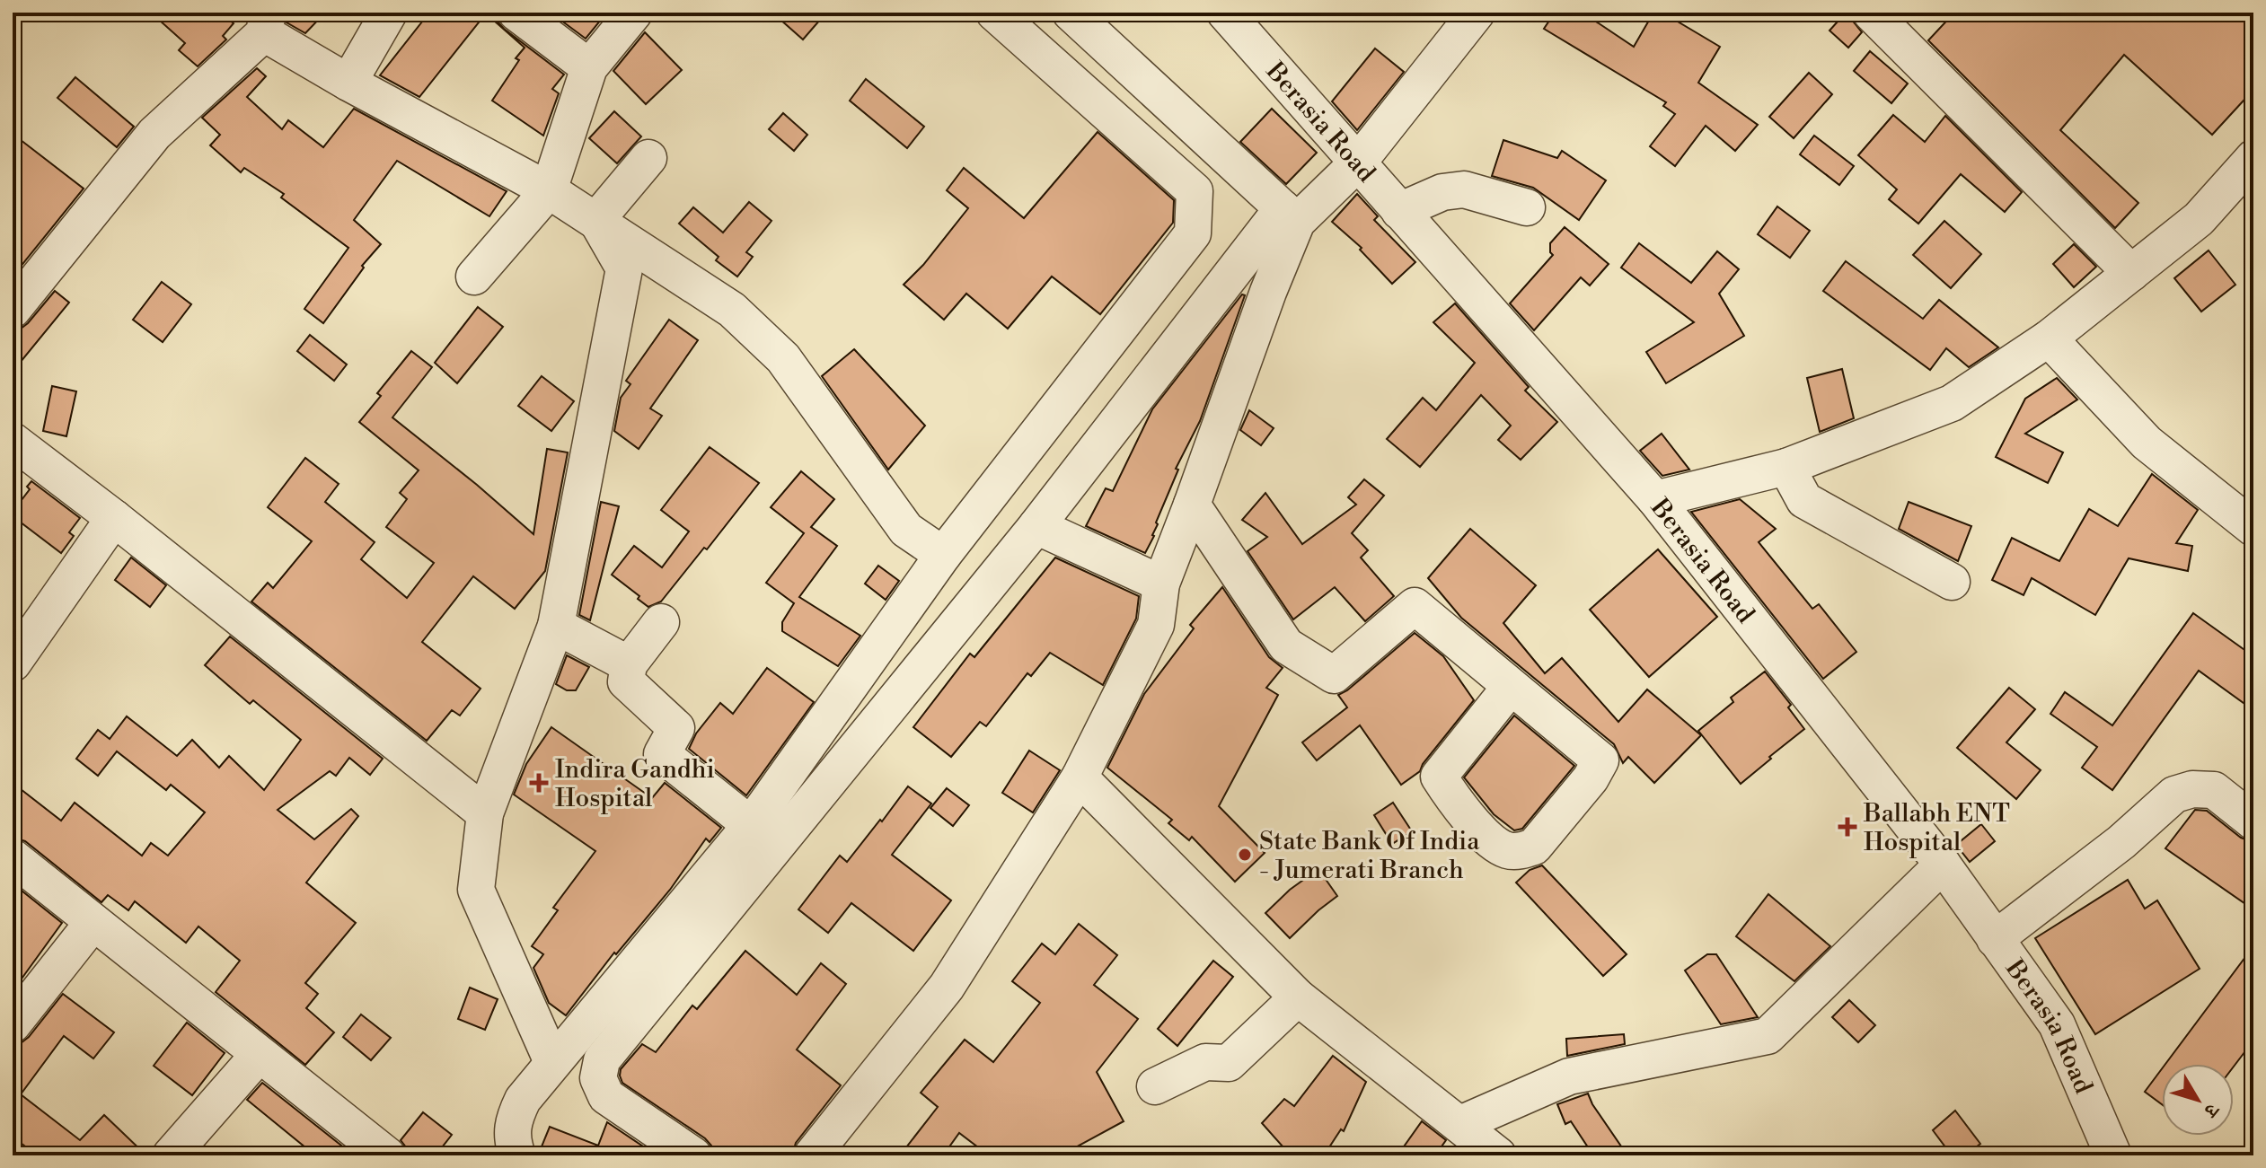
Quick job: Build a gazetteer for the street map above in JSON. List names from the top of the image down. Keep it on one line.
{"streets":{"street":["Berasia Road"]},"places":{"health":["Indira Gandhi Hospital","Ballabh ENT Hospital"],"other":["State Bank Of India - Jumerati Branch"]},"north":"bottom right"}
